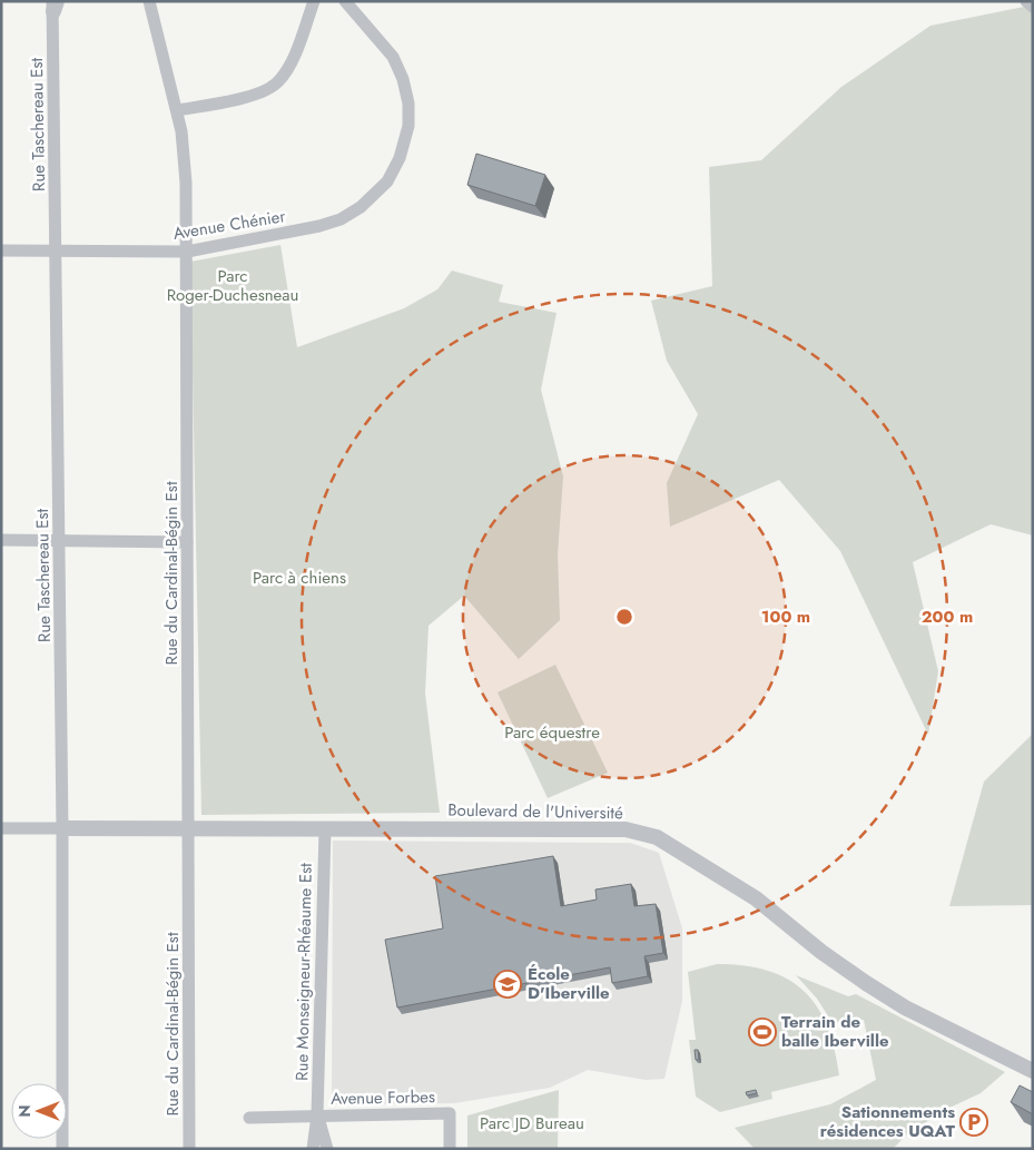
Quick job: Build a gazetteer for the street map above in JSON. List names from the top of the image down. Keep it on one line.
{"streets":{"street":["Rue Taschereau Est","Avenue Chénier","Rue du Cardinal-Bégin Est","Boulevard de l'Université","Rue Monseigneur-Rhéaume Est","Avenue Forbes"]},"crossings":[["Rue Taschereau Est","Avenue Chénier"],["Rue Taschereau Est","Boulevard de l'Université"],["Avenue Chénier","Rue du Cardinal-Bégin Est"],["Rue du Cardinal-Bégin Est","Boulevard de l'Université"],["Boulevard de l'Université","Rue Monseigneur-Rhéaume Est"],["Rue Monseigneur-Rhéaume Est","Avenue Forbes"]],"parks":["Parc Roger-Duchesneau","Parc à chiens","Parc équestre","Parc JD Bureau"],"places":{"school or university":["École D'Iberville"],"sports":["Terrain de balle Iberville"],"parking":["Sationnements résidences UQAT"]},"north":"left","rings":["100 m","200 m"]}
